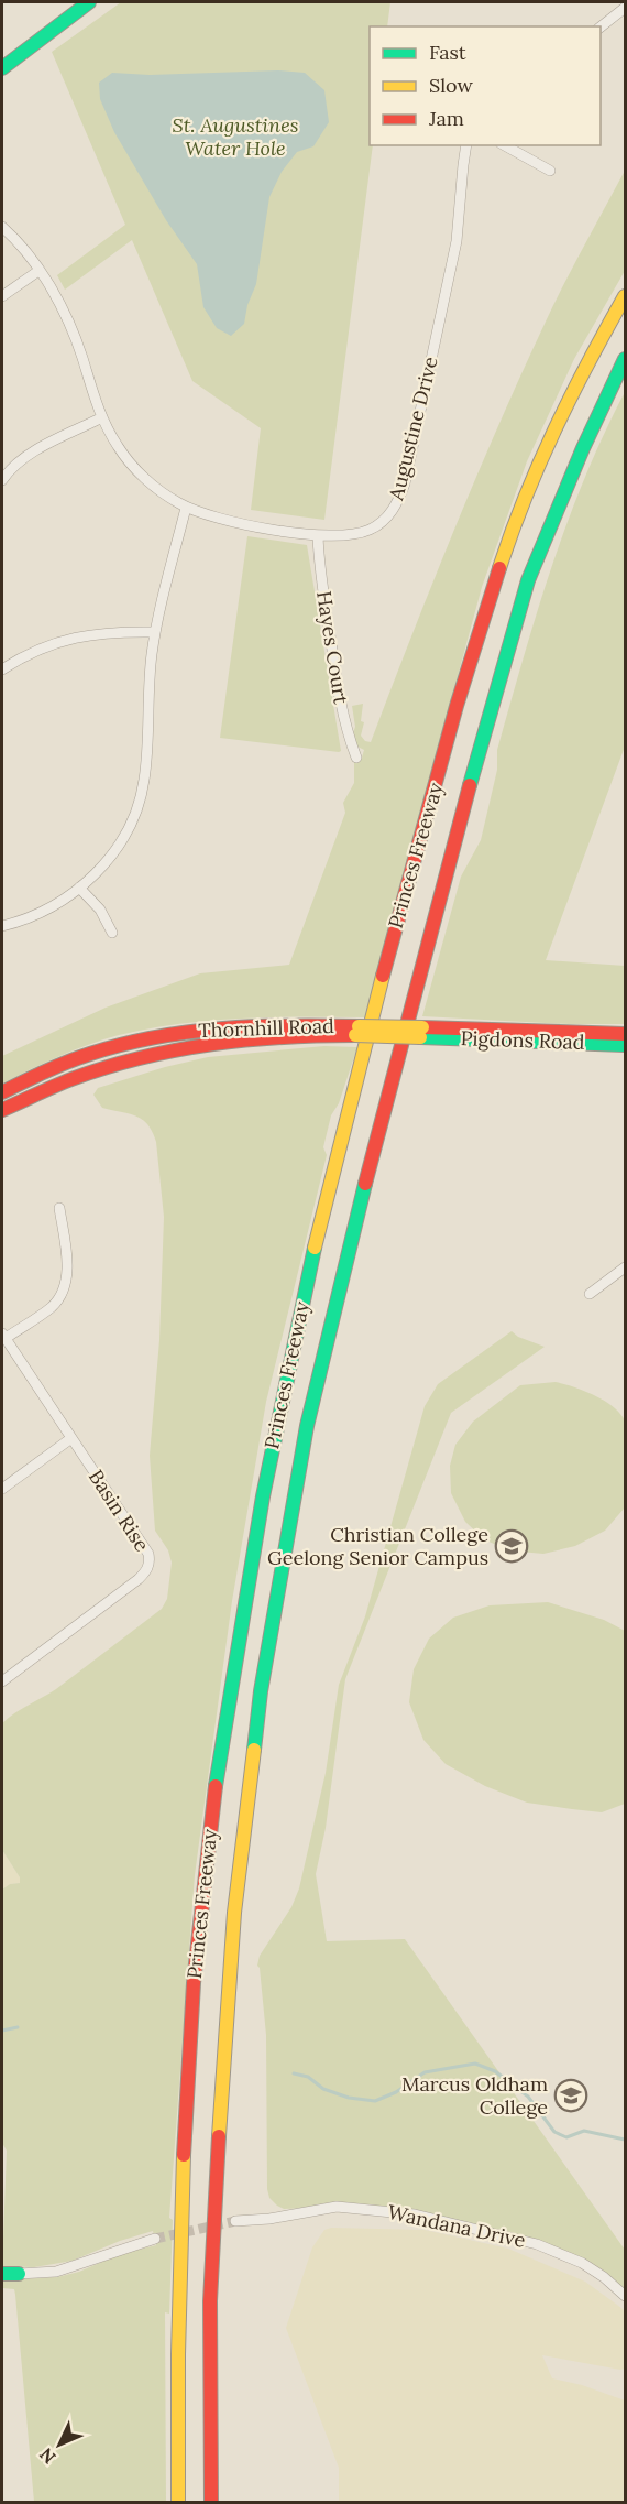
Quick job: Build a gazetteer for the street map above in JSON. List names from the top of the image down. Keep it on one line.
{"streets":{"main road":["Princes Freeway","Thornhill Road","Pigdons Road"],"street":["Augustine Drive","Hayes Court","Basin Rise","Wandana Drive"]},"crossings":[["Augustine Drive","Hayes Court"],["Thornhill Road","Pigdons Road"]],"parks":["St. Augustines Water Hole"],"places":{"school or university":["Christian College Geelong Senior Campus","Marcus Oldham College"]},"legend":["Fast","Slow","Jam"],"north":"bottom left"}
